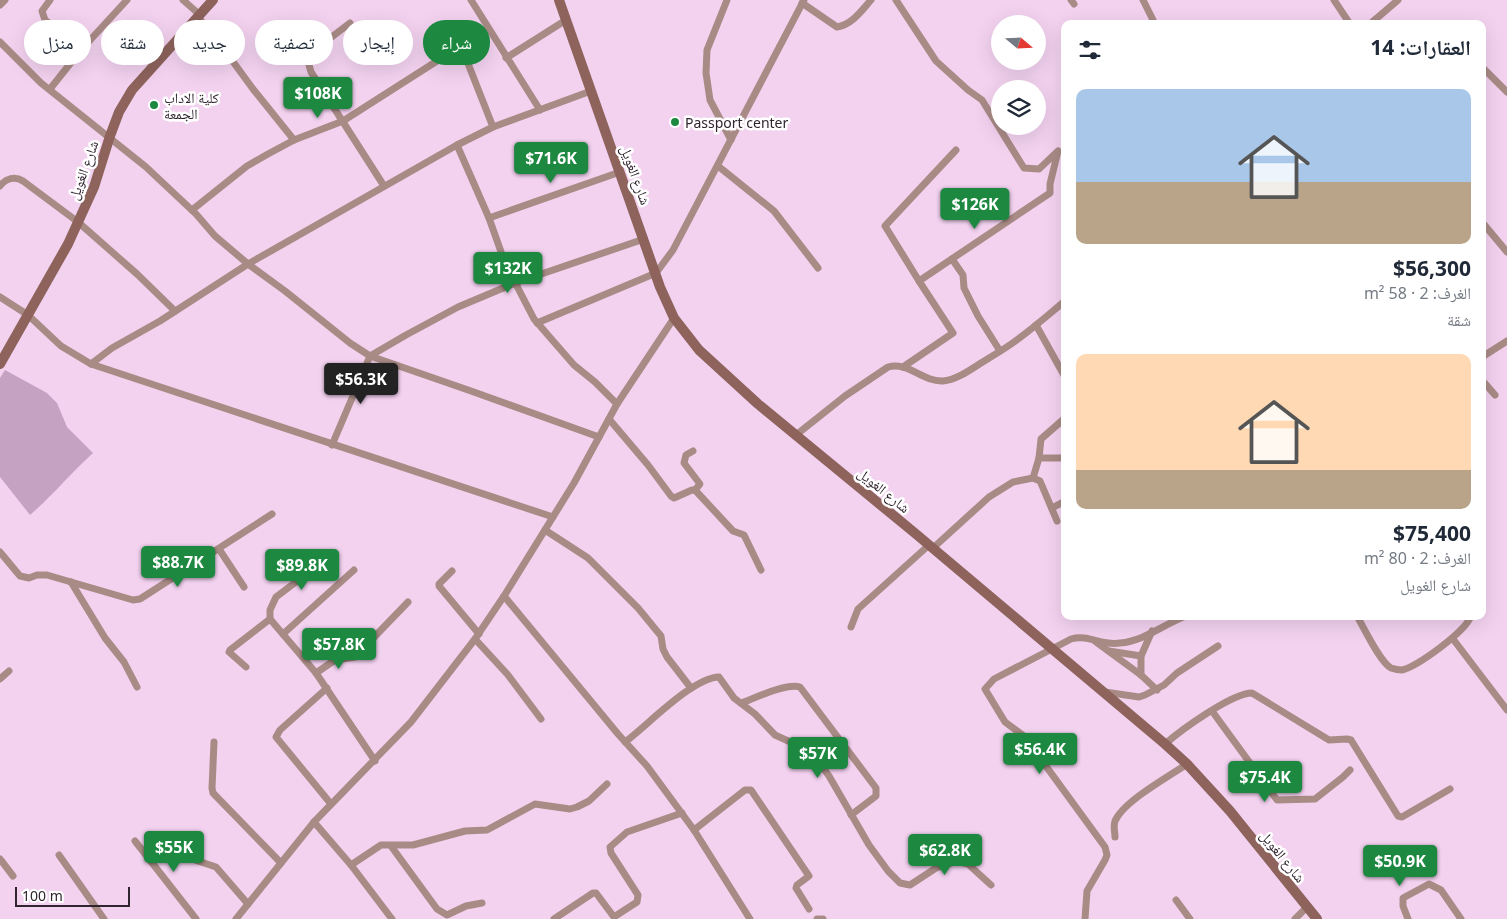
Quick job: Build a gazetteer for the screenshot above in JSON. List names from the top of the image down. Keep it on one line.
{"streets":{"street":["شارع الغويل"]},"places":["كلية اﻻداب الجمعة","Passport center"],"scale_bar":"100 m","north":"right","page":{"chip":["شراء","إيجار","تصفية","جديد","شقة","منزل"],"heading":"العقارات: 14","price":["$108K","$71.6K","$126K","$132K","$56.3K","$88.7K","$89.8K","$57.8K","$56.4K","$57K","$75.4K","$55K","$62.8K","$50.9K"],"list":[{"name":"$56,300","note":"الغرف: 2 · 58 m² · شقة"},{"name":"$75,400","note":"الغرف: 2 · 80 m² · شارع الغويل"}],"scale":"100 m"}}
